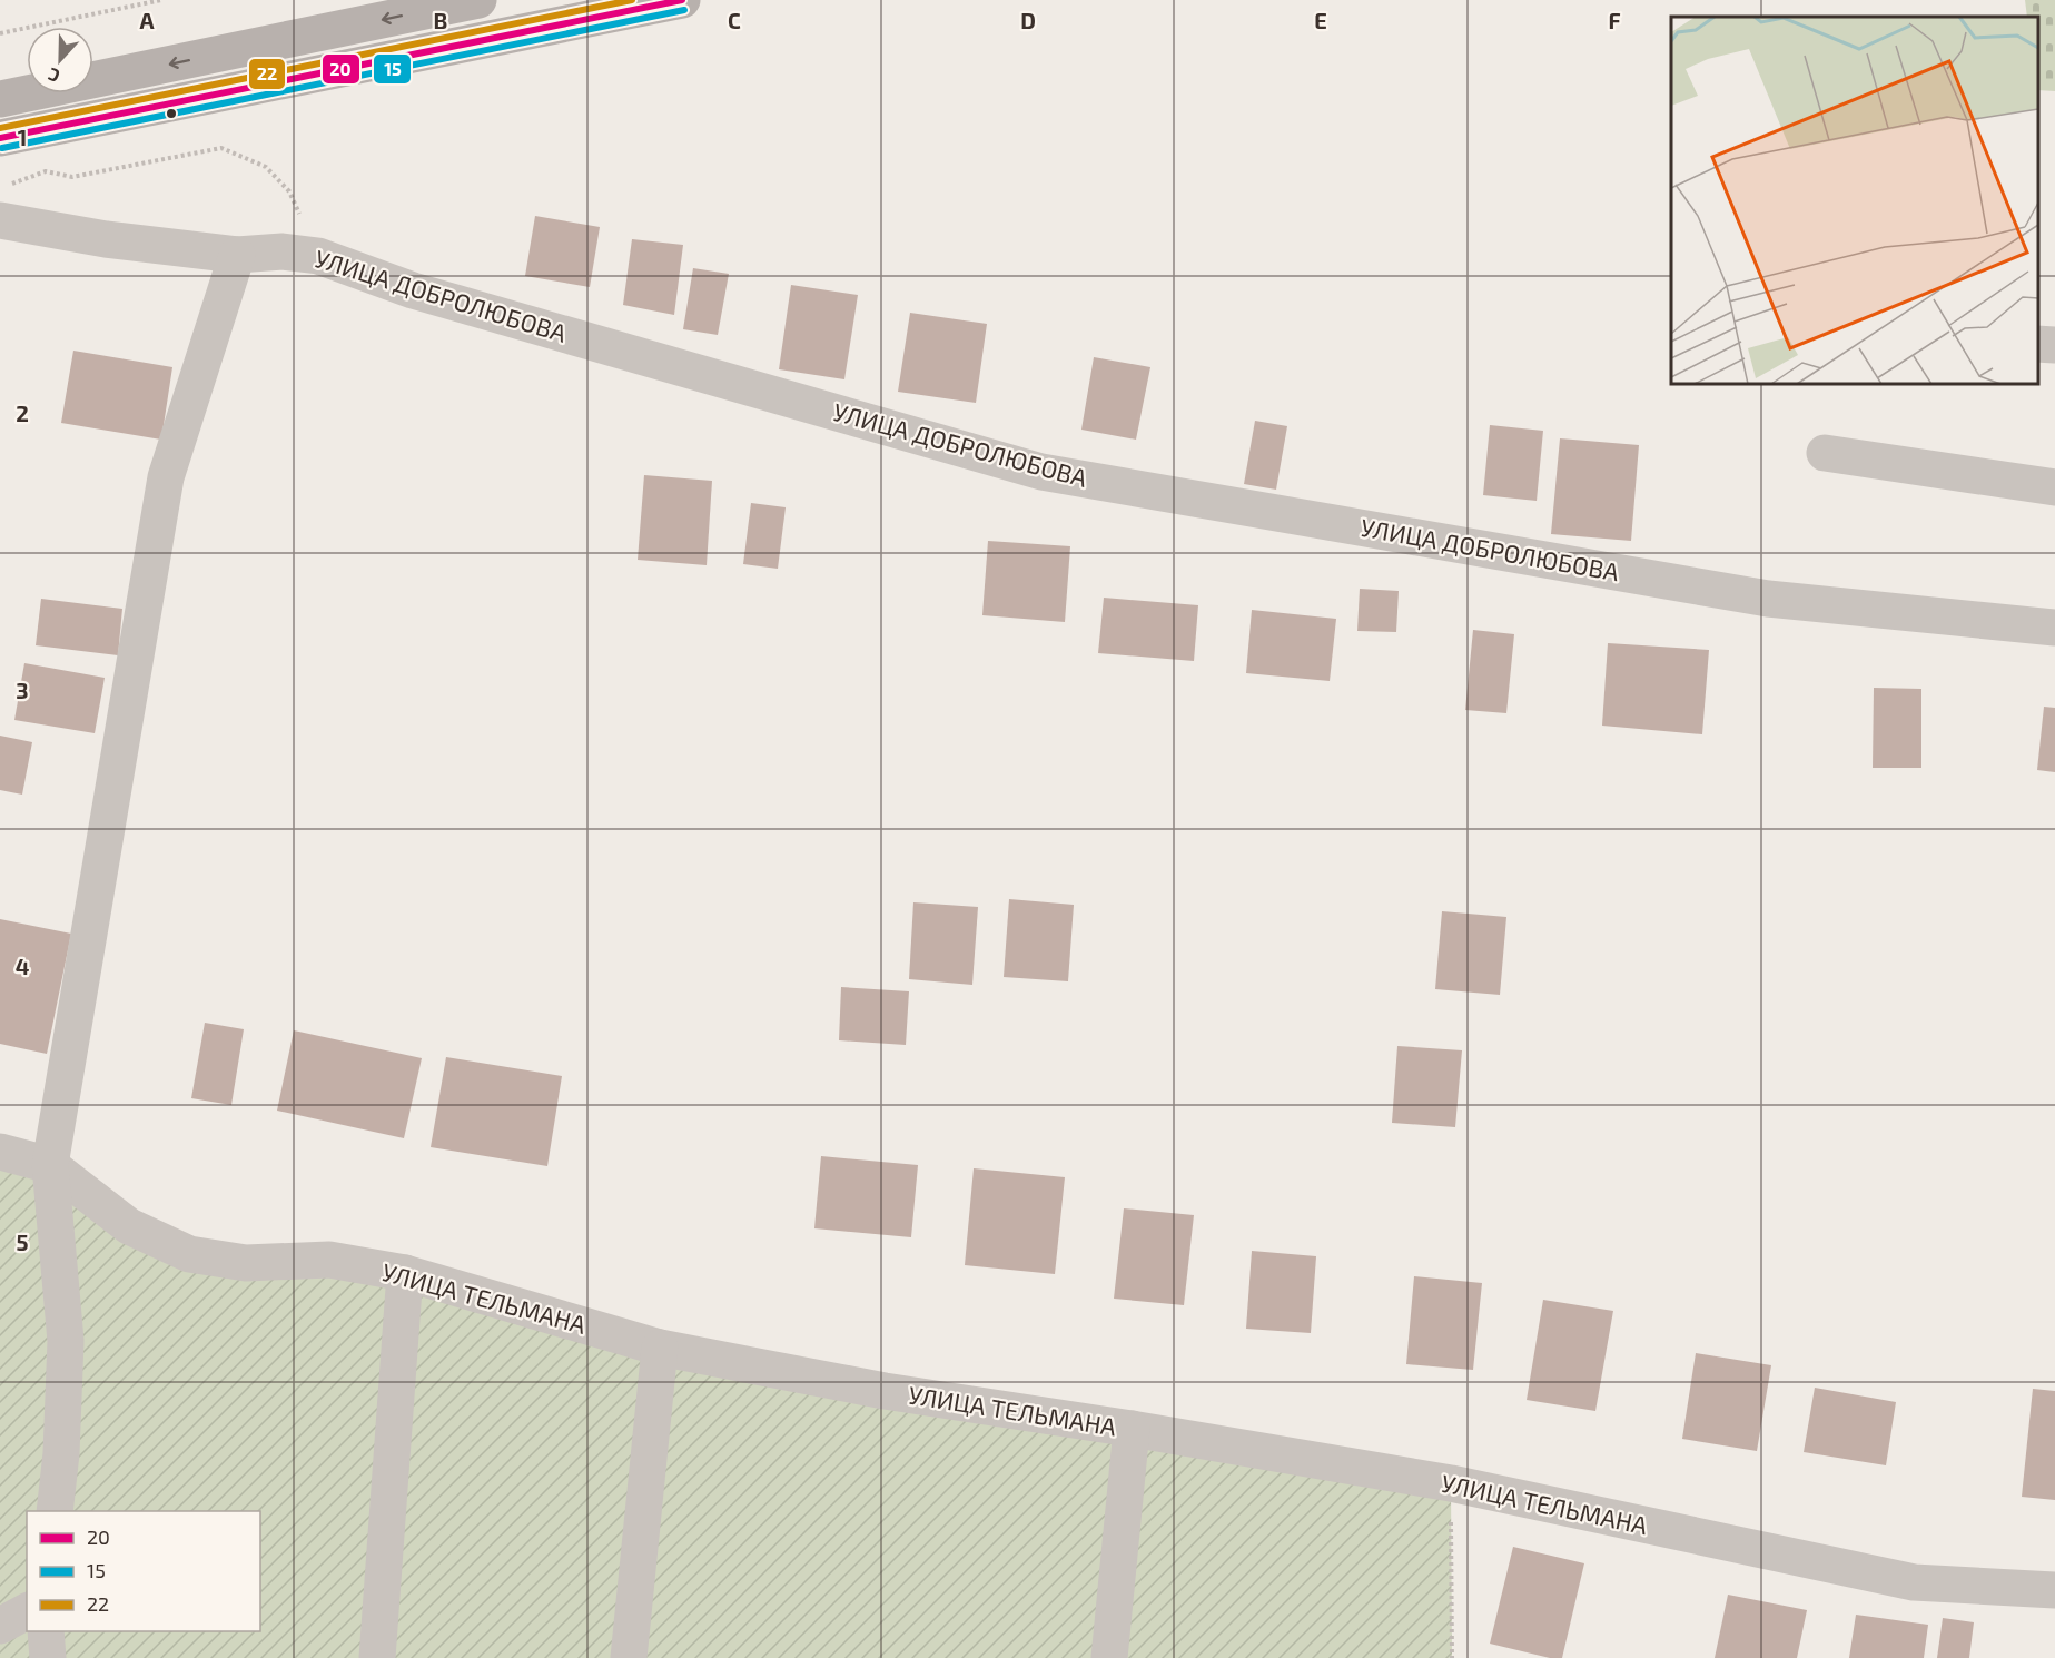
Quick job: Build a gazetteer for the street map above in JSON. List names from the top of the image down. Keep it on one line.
{"streets":{"street":["УЛИЦА ДОБРОЛЮБОВА","УЛИЦА ТЕЛЬМАНА"]},"lines":["transit line 20","transit line 22","transit line 15"],"legend":["20","15","22"],"north":"bottom","grid":{"columns":["A","B","C","D","E","F"],"rows":["1","2","3","4","5"]}}
